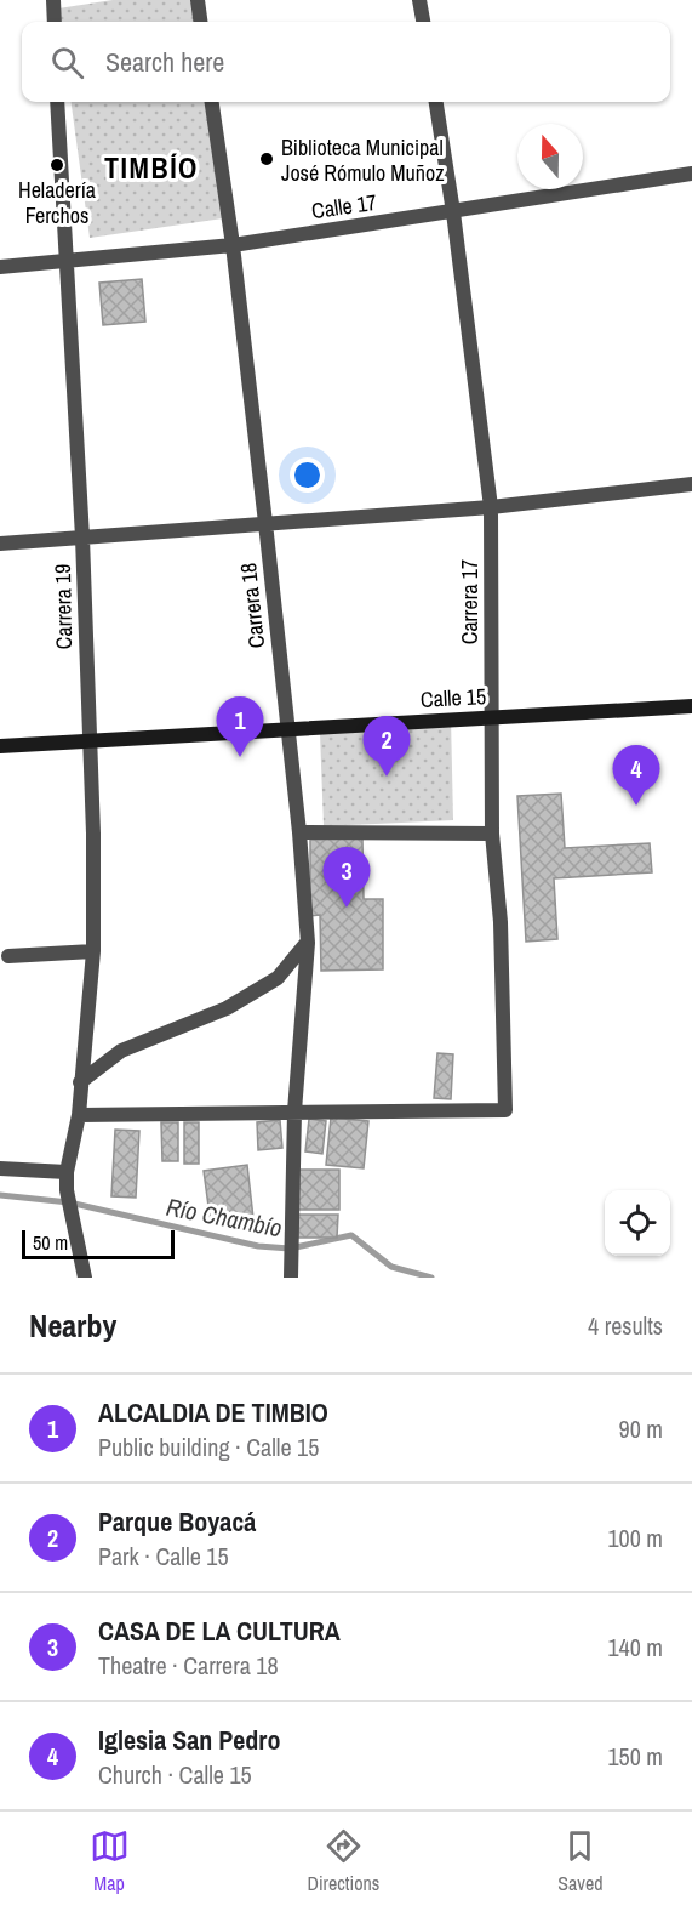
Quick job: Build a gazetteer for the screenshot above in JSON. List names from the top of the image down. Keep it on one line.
{"streets":{"main road":["Calle 15"],"street":["Calle 17","Carrera 17","Carrera 18","Carrera 19"]},"crossings":[["Calle 17","Carrera 17"],["Calle 17","Carrera 18"],["Calle 17","Carrera 19"],["Carrera 17","Carrera 18"],["Carrera 17","Calle 15"],["Carrera 18","Calle 15"],["Carrera 19","Calle 15"]],"districts":["TIMBÍO"],"water":["Río Chambío"],"places":["Biblioteca Municipal José Rómulo Muñoz","Heladería Ferchos"],"scale_bar":"50 m","north":"top","page":{"search":"Search here","pins":["1","2","4","3"],"scale":"50 m","heading":["Nearby","4 results"],"list":[{"mark":"1","name":"ALCALDIA DE TIMBIO","note":"Public building · Calle 15","value":"90 m"},{"mark":"2","name":"Parque Boyacá","note":"Park · Calle 15","value":"100 m"},{"mark":"3","name":"CASA DE LA CULTURA","note":"Theatre · Carrera 18","value":"140 m"},{"mark":"4","name":"Iglesia San Pedro","note":"Church · Calle 15","value":"150 m"}],"nav":["Map","Directions","Saved"]}}
